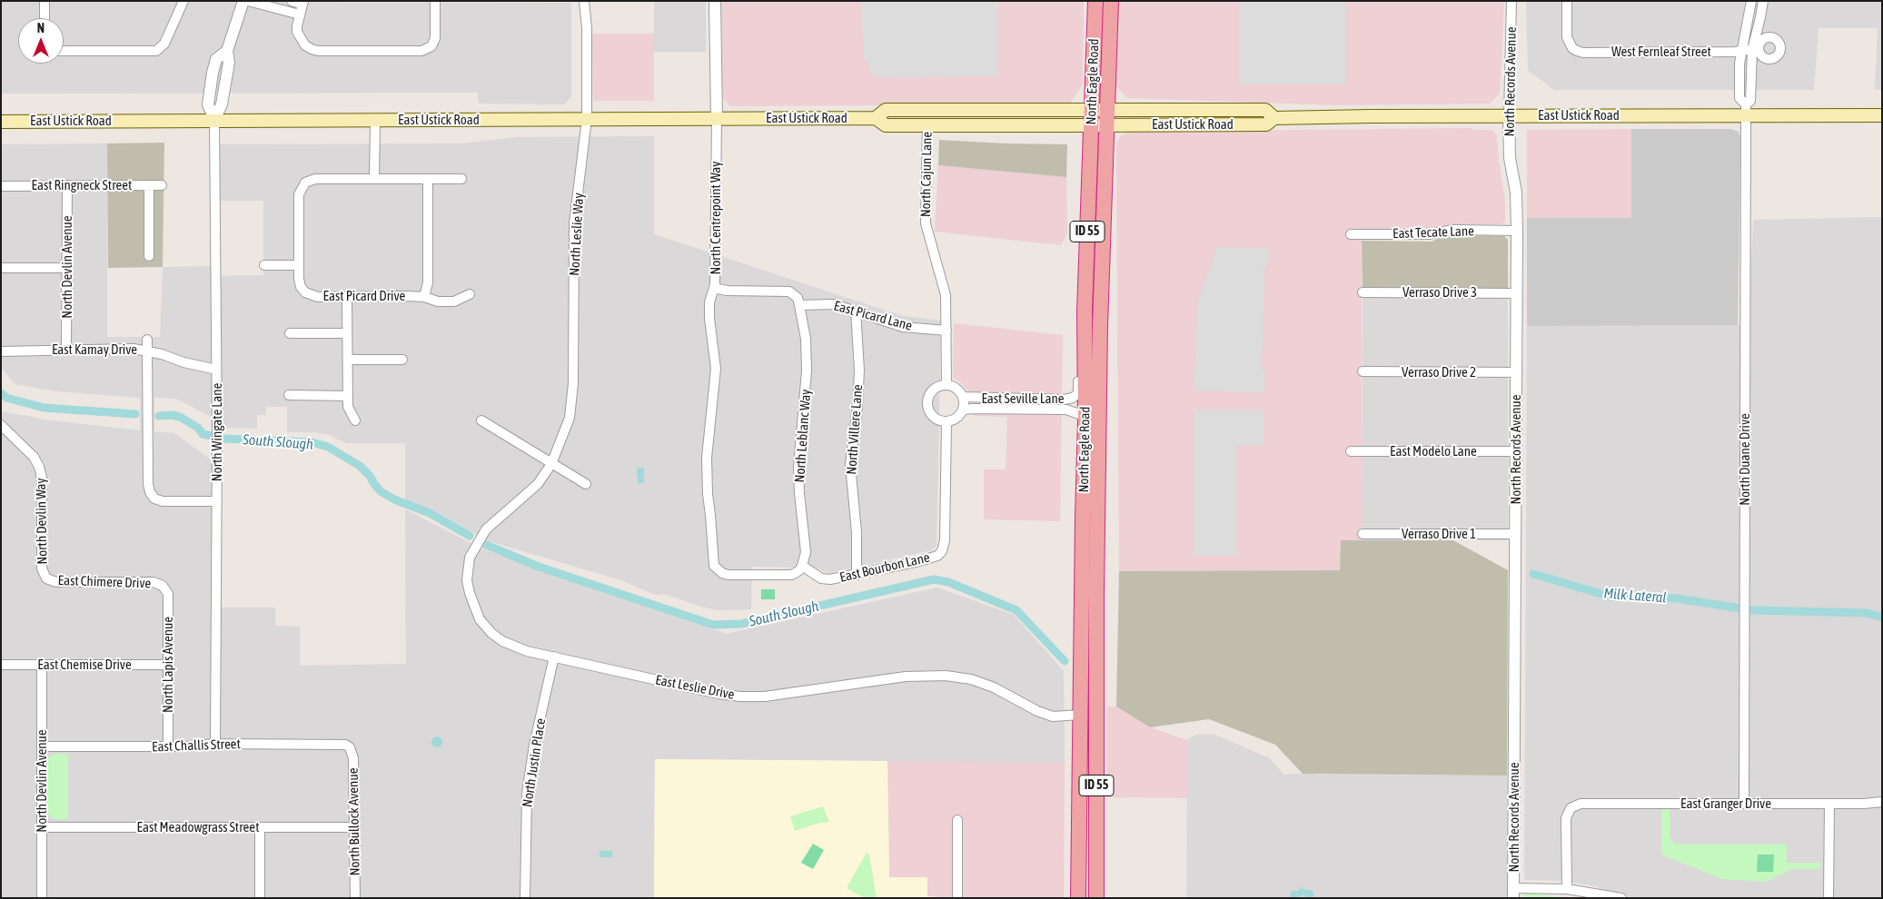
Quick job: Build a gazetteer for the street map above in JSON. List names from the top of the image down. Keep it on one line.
{"streets":{"highway":["North Eagle Road","ID 55"],"main road":["East Ustick Road"],"street":["West Fernleaf Street","North Records Avenue","North Cajun Lane","East Ringneck Street","North Centrepoint Way","East Tecate Lane","North Leslie Way","North Devlin Avenue","Verraso Drive 3","East Picard Drive","East Picard Lane","East Kamay Drive","Verraso Drive 2","East Seville Lane","North Villere Lane","North Wingate Lane","North Leblanc Way","East Modelo Lane","North Duane Drive","North Devlin Way","Verraso Drive 1","East Bourbon Lane","East Chimere Drive","East Chemise Drive","North Lapis Avenue","East Leslie Drive","East Challis Street","North Justin Place","East Granger Drive","North Bullock Avenue","East Meadowgrass Street"]},"crossings":[["North Eagle Road","East Ustick Road"],["North Eagle Road","East Seville Lane"],["North Eagle Road","East Leslie Drive"],["North Records Avenue","East Ustick Road"],["North Records Avenue","East Tecate Lane"],["North Records Avenue","Verraso Drive 3"],["North Records Avenue","Verraso Drive 2"],["North Records Avenue","East Modelo Lane"],["North Records Avenue","Verraso Drive 1"],["East Ustick Road","North Cajun Lane"],["East Ustick Road","North Centrepoint Way"],["East Ustick Road","North Leslie Way"],["East Ustick Road","North Wingate Lane"],["East Ustick Road","North Duane Drive"],["North Cajun Lane","East Picard Lane"],["North Cajun Lane","East Seville Lane"],["North Cajun Lane","East Bourbon Lane"],["East Ringneck Street","North Devlin Avenue"],["North Centrepoint Way","North Leblanc Way"],["North Centrepoint Way","East Bourbon Lane"],["North Leslie Way","East Leslie Drive"],["North Devlin Avenue","East Kamay Drive"],["North Devlin Avenue","East Chemise Drive"],["North Devlin Avenue","East Challis Street"],["North Devlin Avenue","East Meadowgrass Street"],["East Picard Lane","North Villere Lane"],["East Picard Lane","North Leblanc Way"],["East Seville Lane","East Bourbon Lane"],["North Villere Lane","East Bourbon Lane"],["North Wingate Lane","East Challis Street"],["North Leblanc Way","East Bourbon Lane"],["North Duane Drive","East Granger Drive"],["North Devlin Way","East Chimere Drive"],["East Chimere Drive","North Lapis Avenue"],["East Chemise Drive","North Lapis Avenue"],["North Lapis Avenue","East Challis Street"],["East Leslie Drive","North Justin Place"],["East Challis Street","North Bullock Avenue"],["North Bullock Avenue","East Meadowgrass Street"]],"water":["South Slough","Milk Lateral"],"north":"top"}
